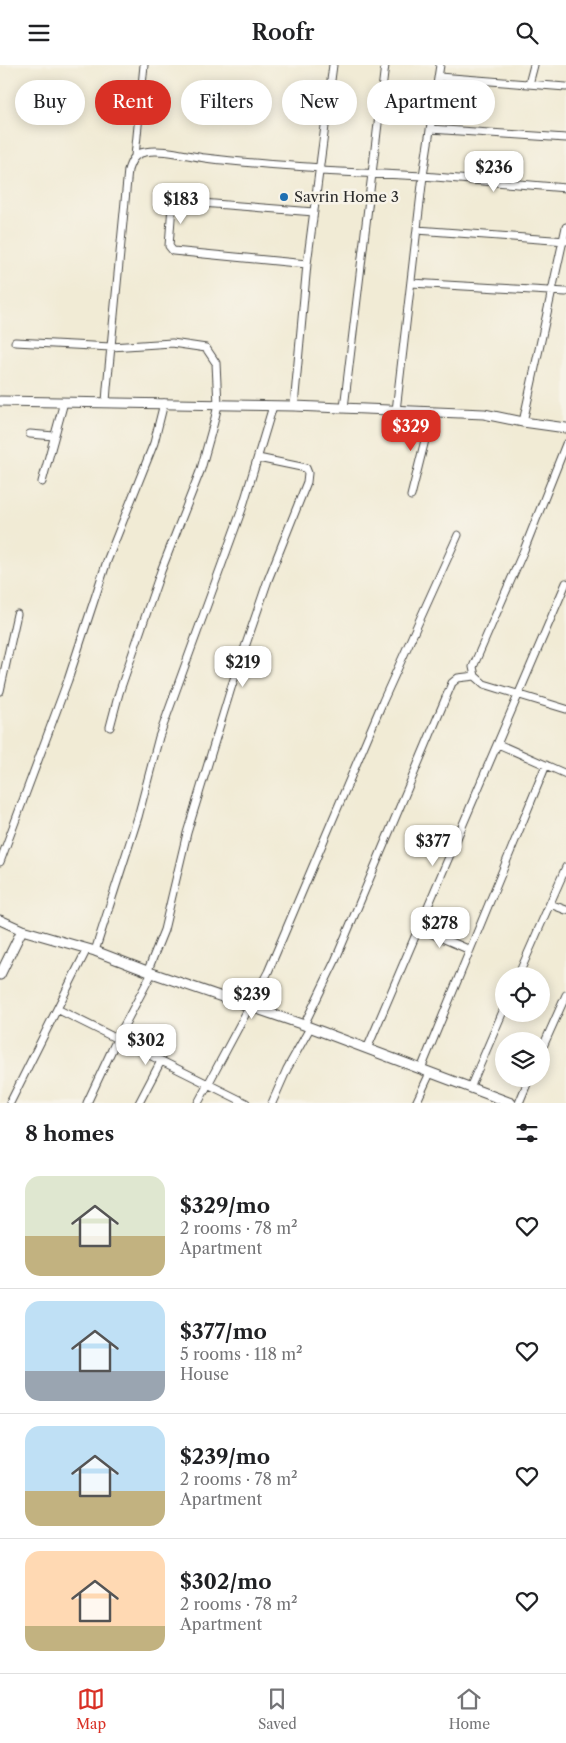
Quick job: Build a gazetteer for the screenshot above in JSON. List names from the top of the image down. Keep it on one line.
{"places":["Savrin Home 3"],"page":{"header":"Roofr","chip":["Buy","Rent","Filters","New","Apartment"],"price":["$236","$183","$329","$219","$377","$278","$239","$302"],"heading":"8 homes","list":[{"name":"$329/mo","note":"2 rooms · 78 m² · Apartment"},{"name":"$377/mo","note":"5 rooms · 118 m² · House"},{"name":"$239/mo","note":"2 rooms · 78 m² · Apartment"},{"name":"$302/mo","note":"2 rooms · 78 m² · Apartment"}],"tabs":["Map","Saved","Home"]}}
